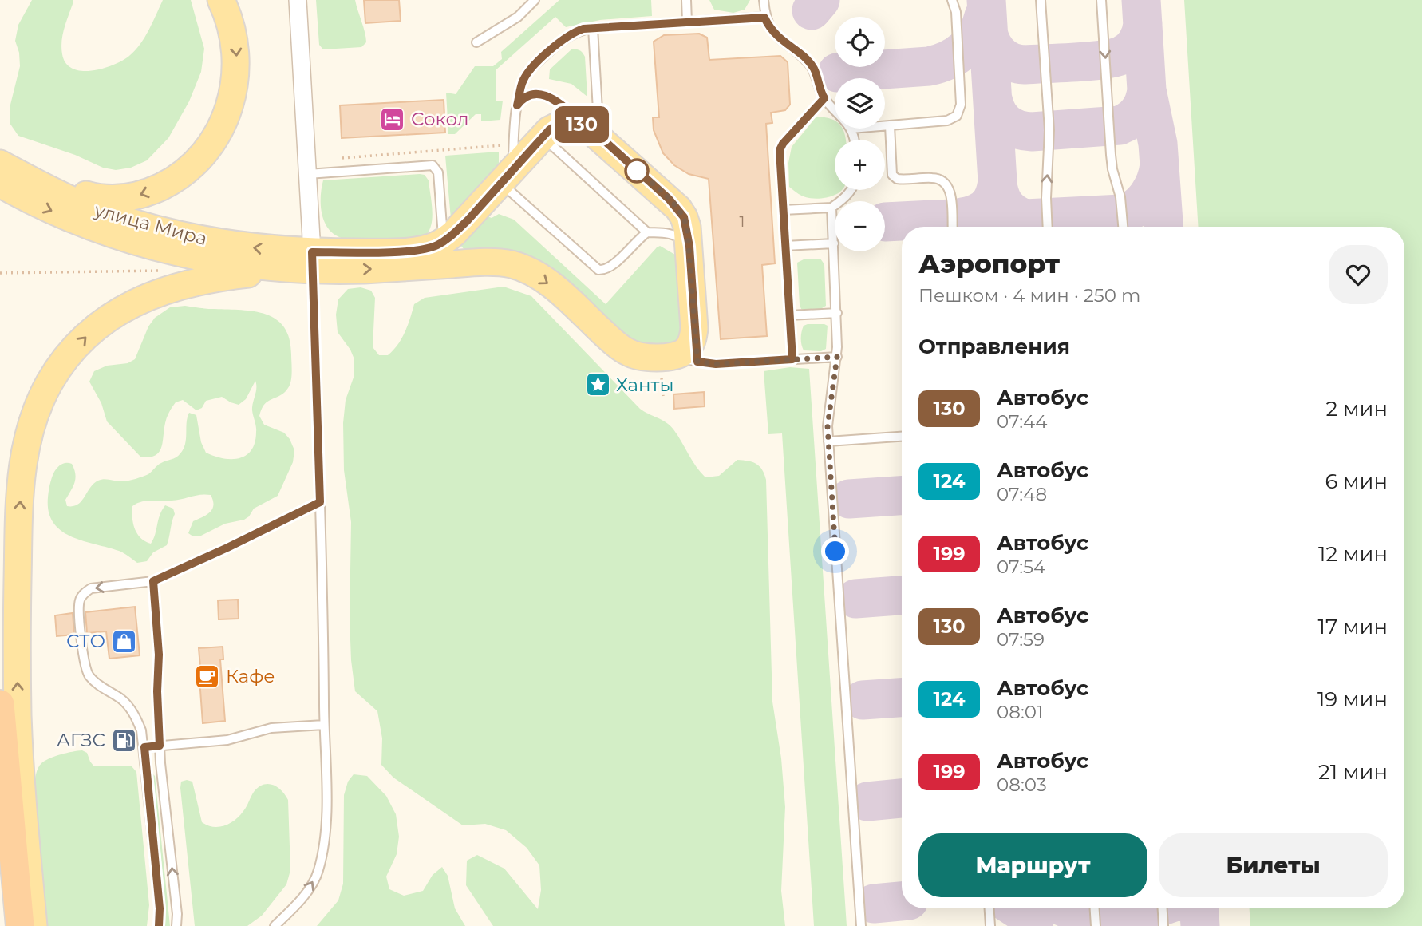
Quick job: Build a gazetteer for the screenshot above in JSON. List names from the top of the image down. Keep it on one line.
{"streets":{"main road":["улица Мира"]},"places":{"hotel":["Сокол"],"place":["Ханты"],"shop":["СТО"],"cafe":["Кафе"],"fuel station":["АГЗС"]},"lines":["bus line 130"],"house_numbers":["1"],"page":{"on_map":"130","map_buttons":["+","−"],"heading":[["Аэропорт","Пешком · 4 мин · 250 m"],"Отправления"],"list":[{"mark":"130","name":"Автобус","note":"07:44","value":"2 мин"},{"mark":"124","name":"Автобус","note":"07:48","value":"6 мин"},{"mark":"199","name":"Автобус","note":"07:54","value":"12 мин"},{"mark":"130","name":"Автобус","note":"07:59","value":"17 мин"},{"mark":"124","name":"Автобус","note":"08:01","value":"19 мин"},{"mark":"199","name":"Автобус","note":"08:03","value":"21 мин"}],"buttons":["Маршрут","Билеты"]}}
